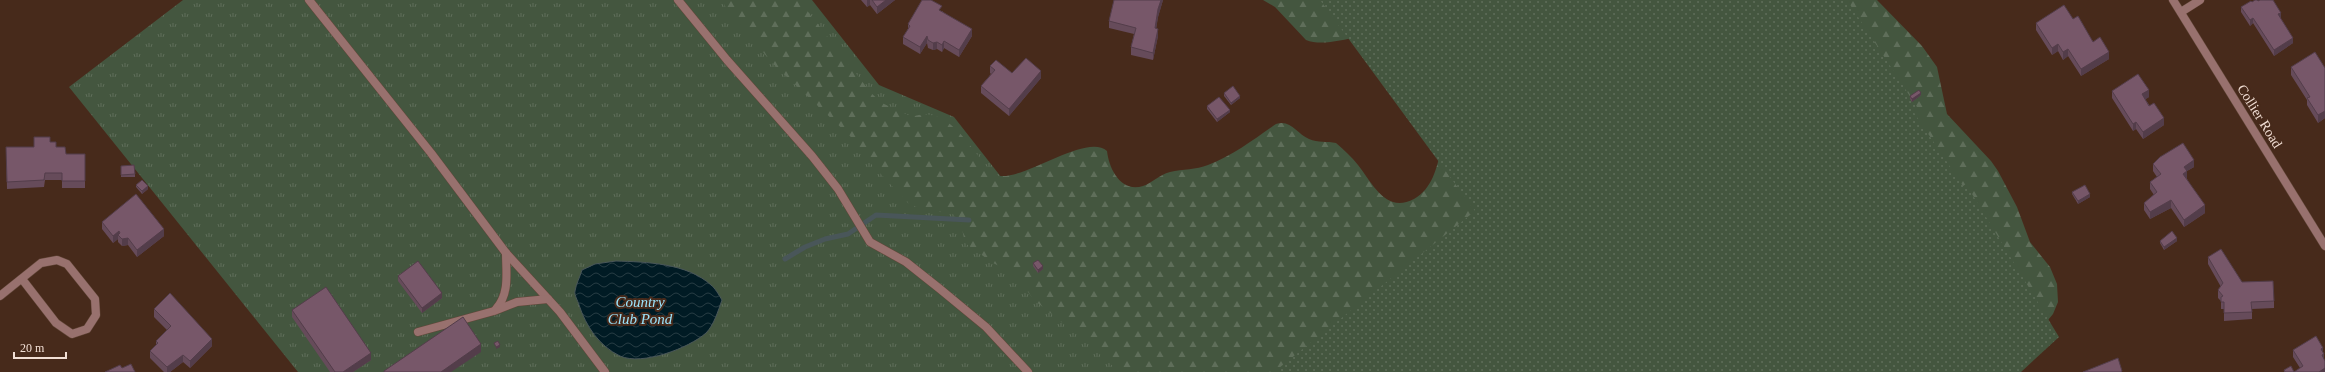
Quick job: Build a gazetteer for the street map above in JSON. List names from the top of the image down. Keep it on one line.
{"streets":{"street":["Collier Road"]},"water":["Country Club Pond"],"scale_bar":"20 m"}
